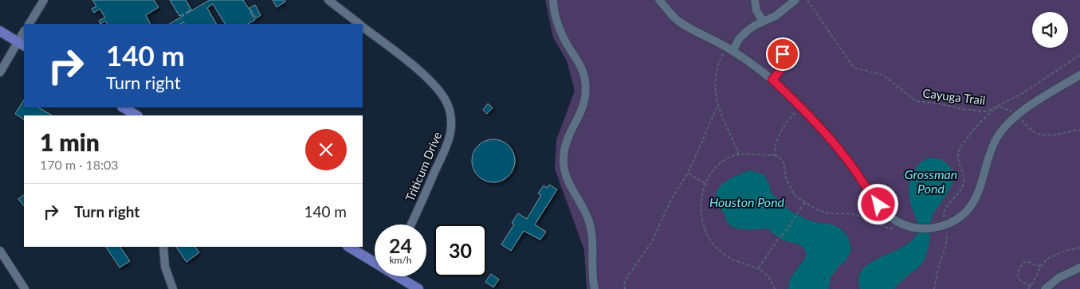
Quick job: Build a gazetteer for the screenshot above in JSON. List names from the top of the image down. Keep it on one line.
{"streets":{"street":["Triticum Drive"],"path":["Cayuga Trail"]},"water":["Grossman Pond","Houston Pond"],"page":{"turn":["140 m","Turn right"],"heading":["1 min","170 m · 18:03"],"list":[{"name":"Turn right","value":"140 m"}],"speed":"24 km/h","limit":"30"}}
